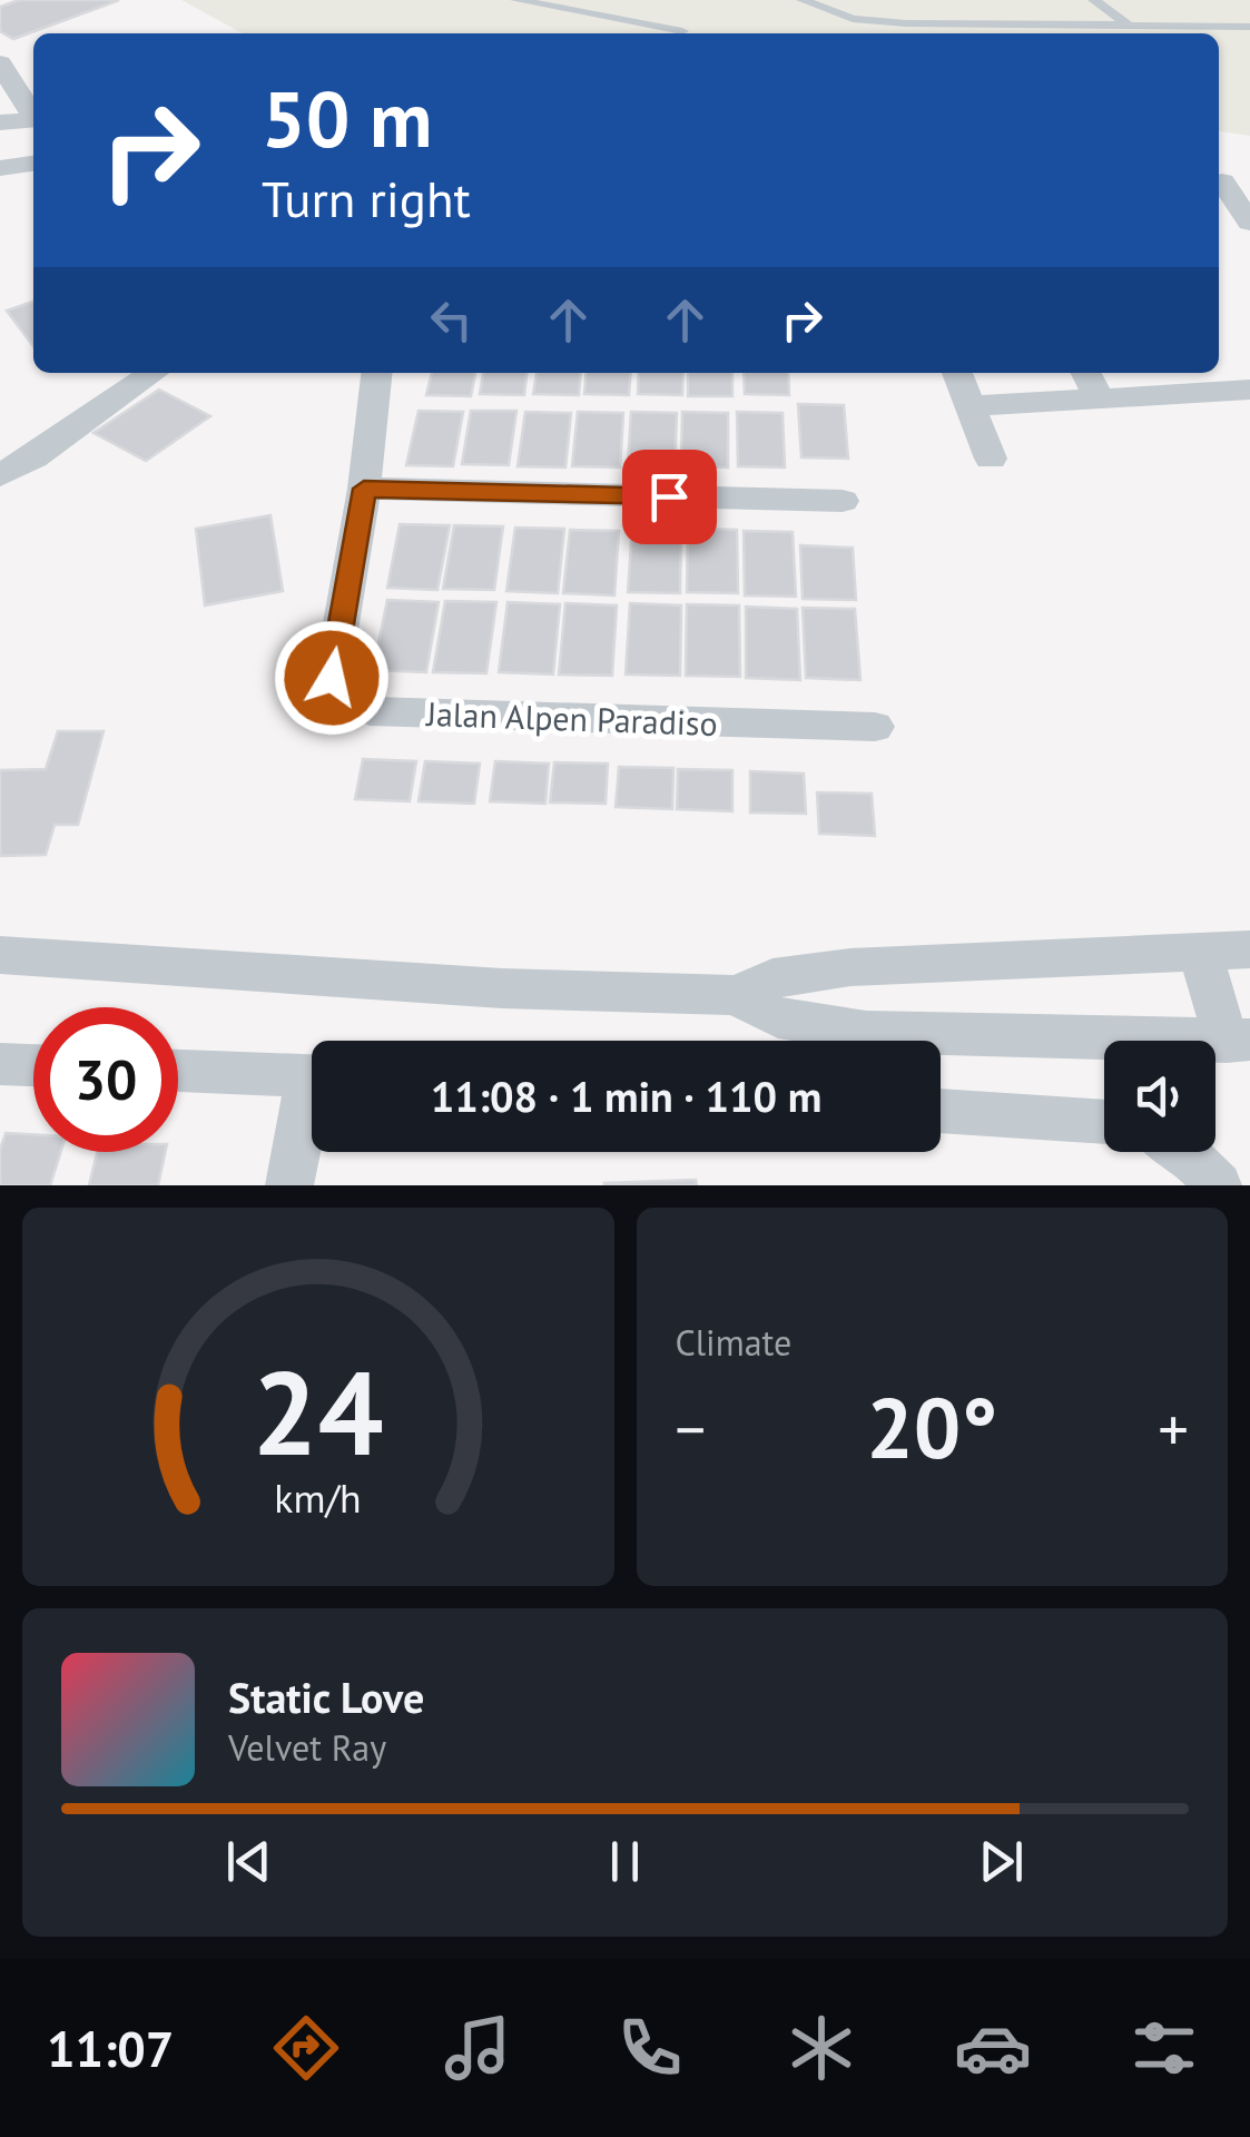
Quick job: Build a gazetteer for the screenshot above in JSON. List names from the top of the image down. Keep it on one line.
{"streets":{"street":["Jalan Alpen Paradiso"]},"page":{"turn":["50 m","Turn right"],"limit":"30","trip":"11:08 · 1 min · 110 m","tile":"Climate","heat":["−","20°","+"],"song":["Static Love","Velvet Ray"],"tabs":"11:07","gauge":["24","km/h"]}}
